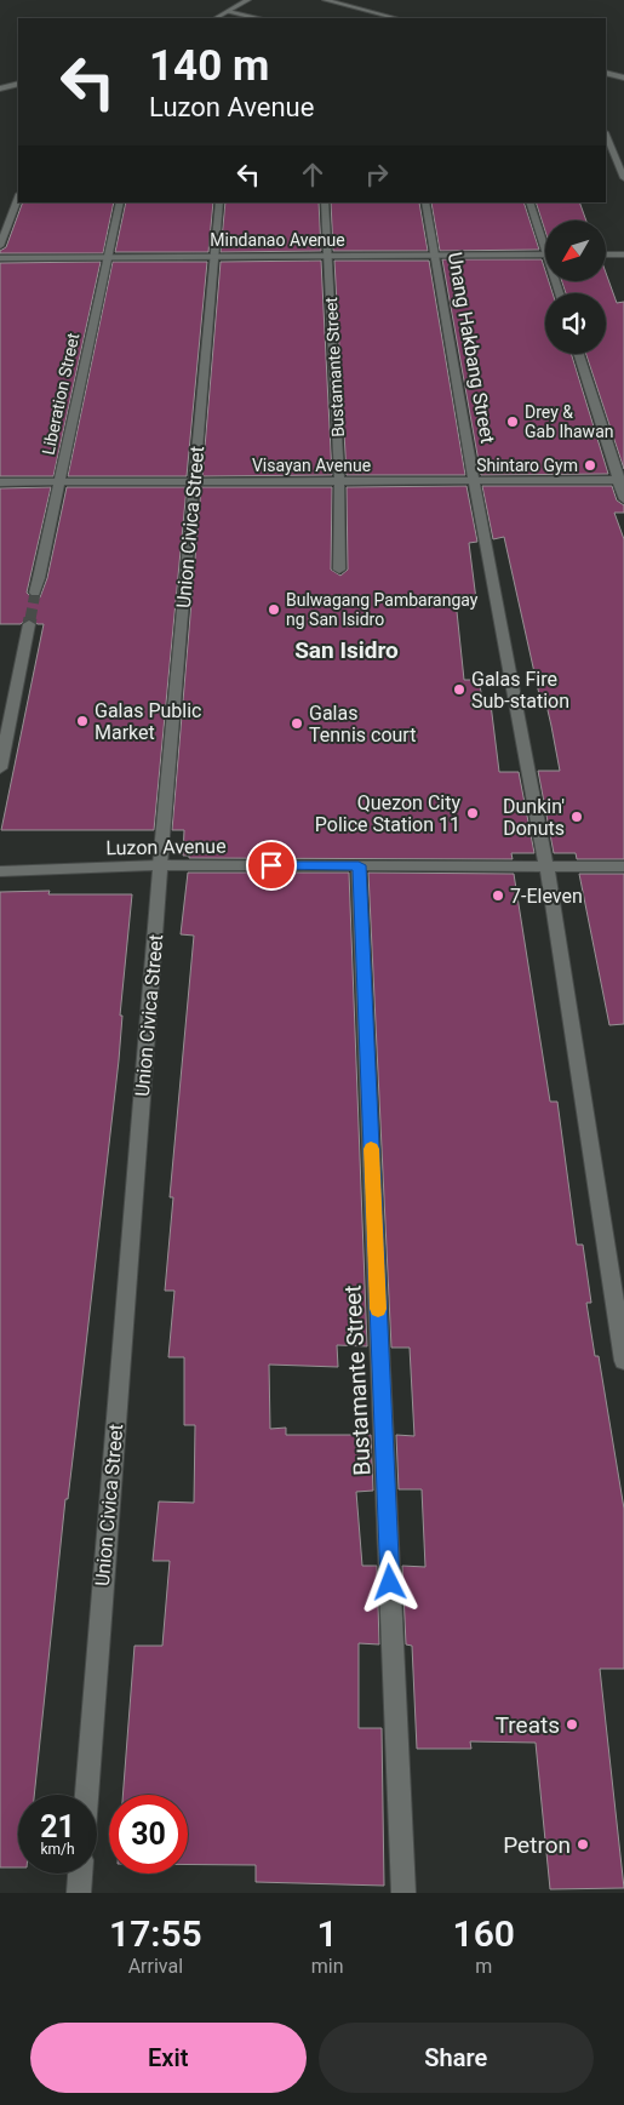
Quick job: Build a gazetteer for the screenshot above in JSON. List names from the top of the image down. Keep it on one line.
{"streets":{"street":["Mindanao Avenue","Unang Hakbang Street","Bustamante Street","Liberation Street","Visayan Avenue","Union Civica Street","Luzon Avenue"]},"crossings":[["Mindanao Avenue","Unang Hakbang Street"],["Mindanao Avenue","Bustamante Street"],["Mindanao Avenue","Liberation Street"],["Mindanao Avenue","Union Civica Street"],["Unang Hakbang Street","Visayan Avenue"],["Unang Hakbang Street","Luzon Avenue"],["Bustamante Street","Visayan Avenue"],["Bustamante Street","Luzon Avenue"],["Liberation Street","Visayan Avenue"],["Visayan Avenue","Union Civica Street"],["Union Civica Street","Luzon Avenue"]],"districts":["San Isidro"],"places":["Drey & Gab Ihawan","Shintaro Gym","Bulwagang Pambarangay ng San Isidro","Galas Fire Sub-station","Galas Public Market","Galas Tennis court","Quezon City Police Station 11","Dunkin' Donuts","7-Eleven","Treats","Petron"],"north":"bottom left","page":{"turn":["140 m","Luzon Avenue"],"speed":"21 km/h","limit":"30","eta":["17:55","Arrival","1","min","160","m"],"buttons":["Exit","Share"]}}
